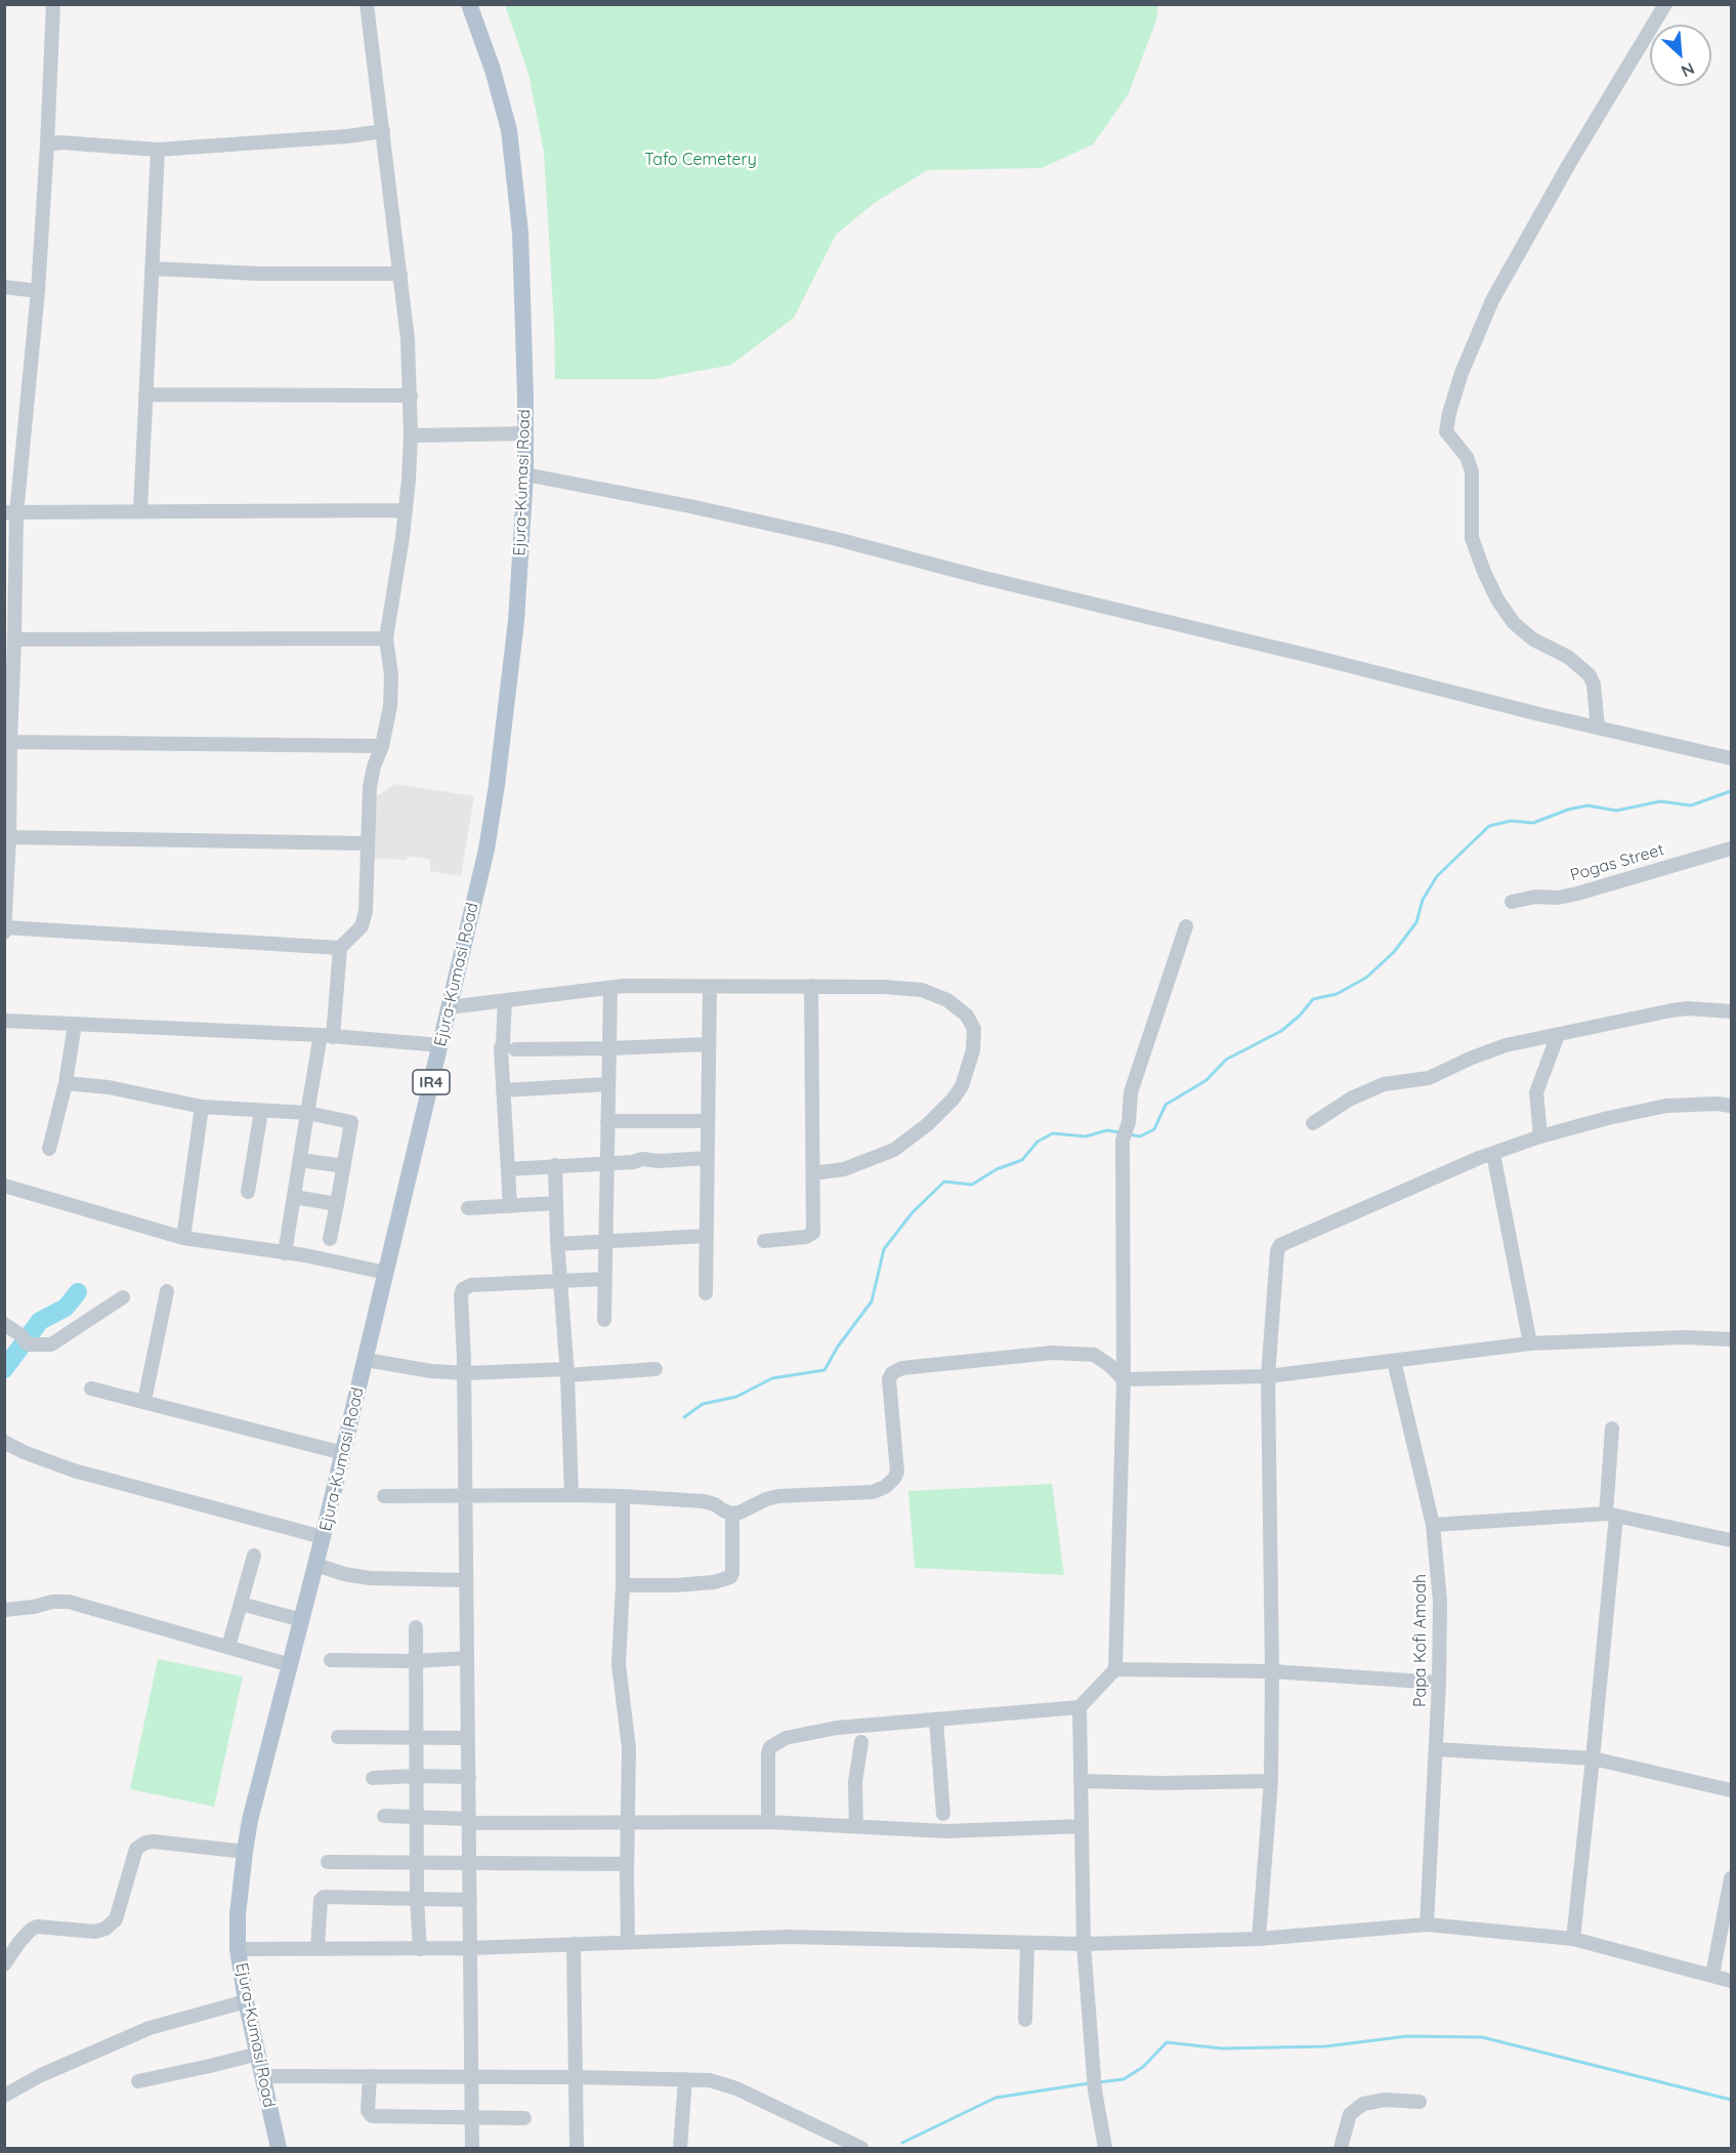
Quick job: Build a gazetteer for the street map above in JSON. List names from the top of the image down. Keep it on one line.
{"streets":{"main road":["Ejura-Kumasi Road","IR4"],"street":["Pogas Street","Papa Kofi Amoah"]},"parks":["Tafo Cemetery"],"north":"bottom right"}
